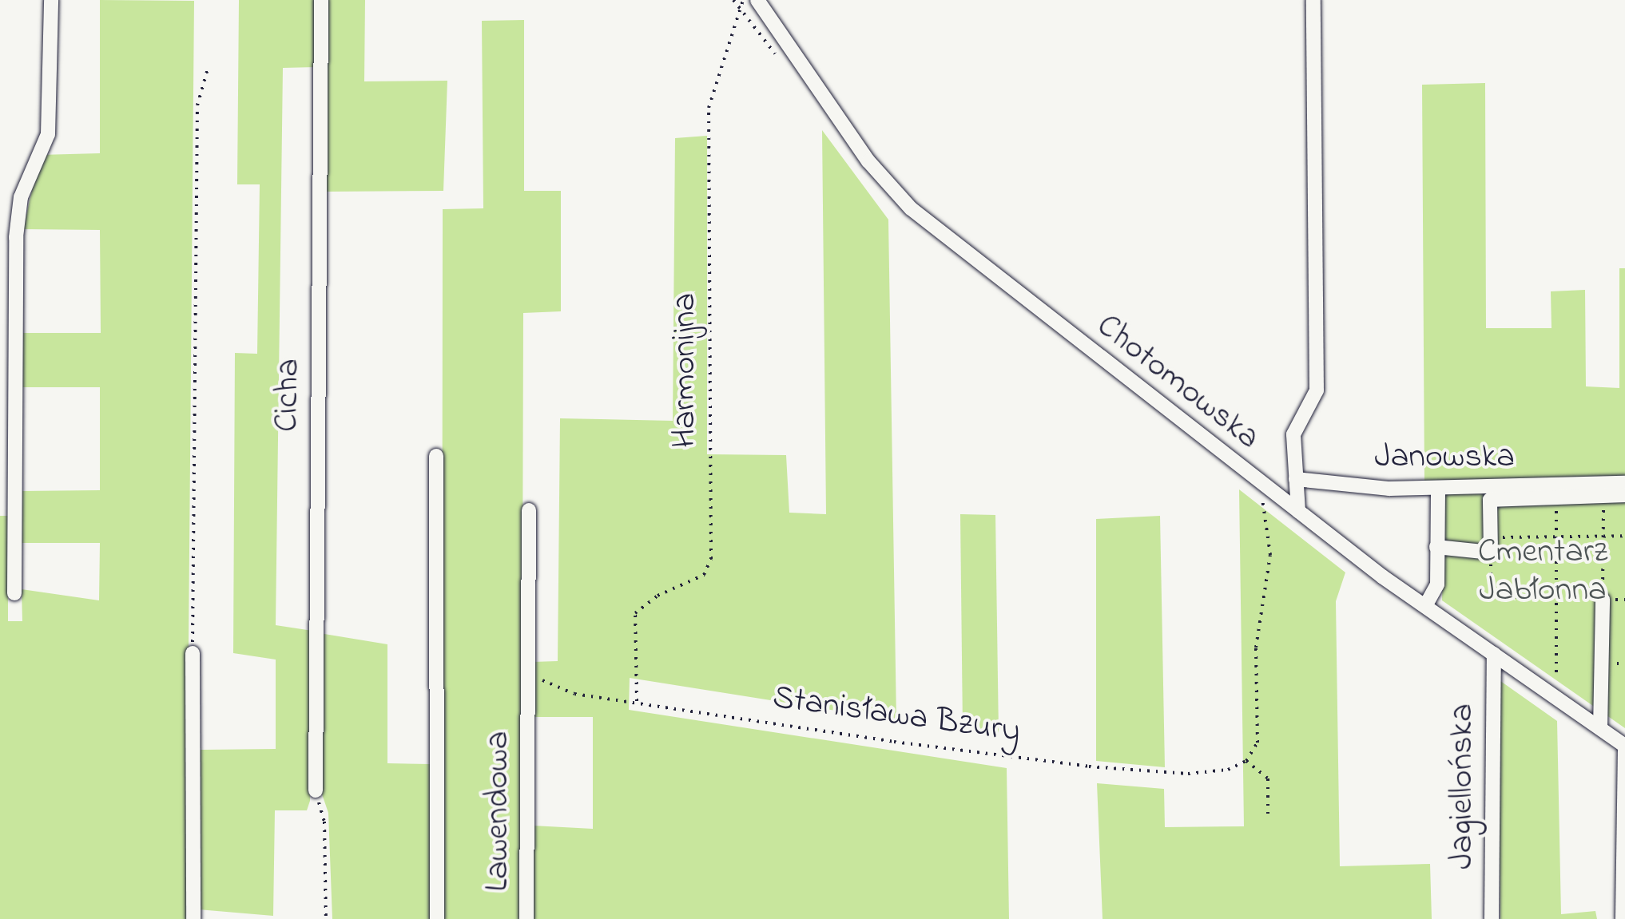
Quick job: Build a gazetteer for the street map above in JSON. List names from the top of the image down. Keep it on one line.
{"streets":{"street":["Chotomowska","Cicha","Janowska","Jagiellońska","Lawendowa"],"path":["Harmonijna","Stanisława Bzury"]},"crossings":[["Harmonijna","Stanisława Bzury"],["Chotomowska","Jagiellońska"]],"parks":["Cmentarz Jabłonna"]}
